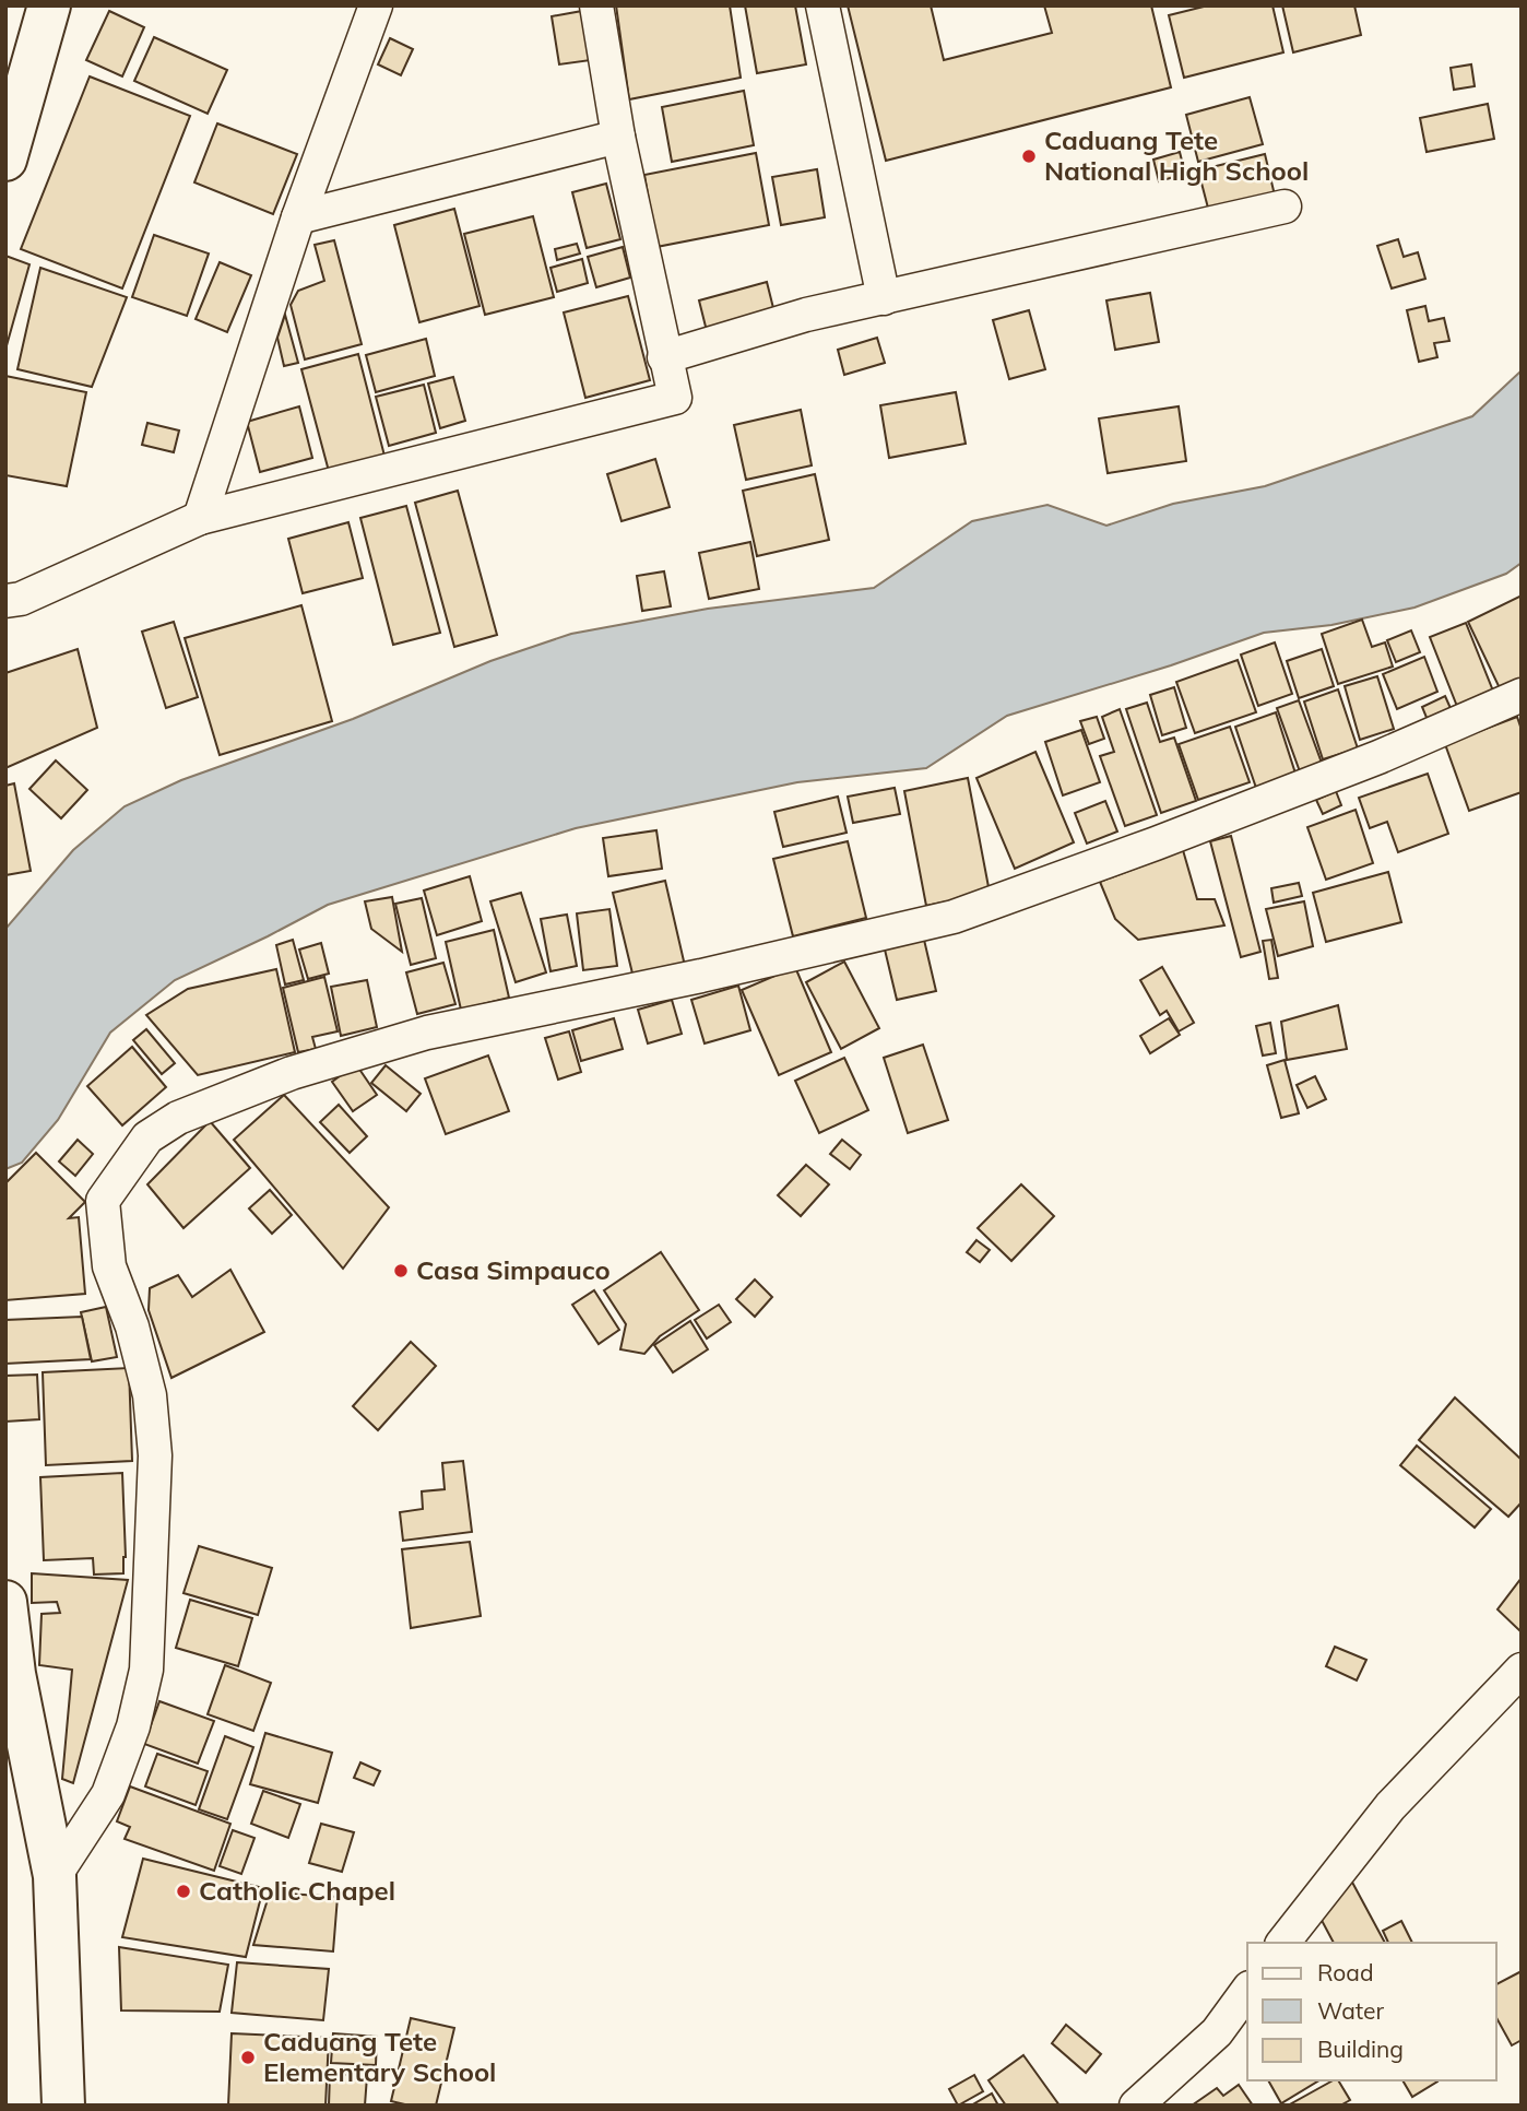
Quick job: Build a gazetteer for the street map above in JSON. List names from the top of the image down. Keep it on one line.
{"places":["Caduang Tete National High School","Casa Simpauco","Catholic Chapel","Caduang Tete Elementary School"],"legend":["Road","Water","Building"]}
